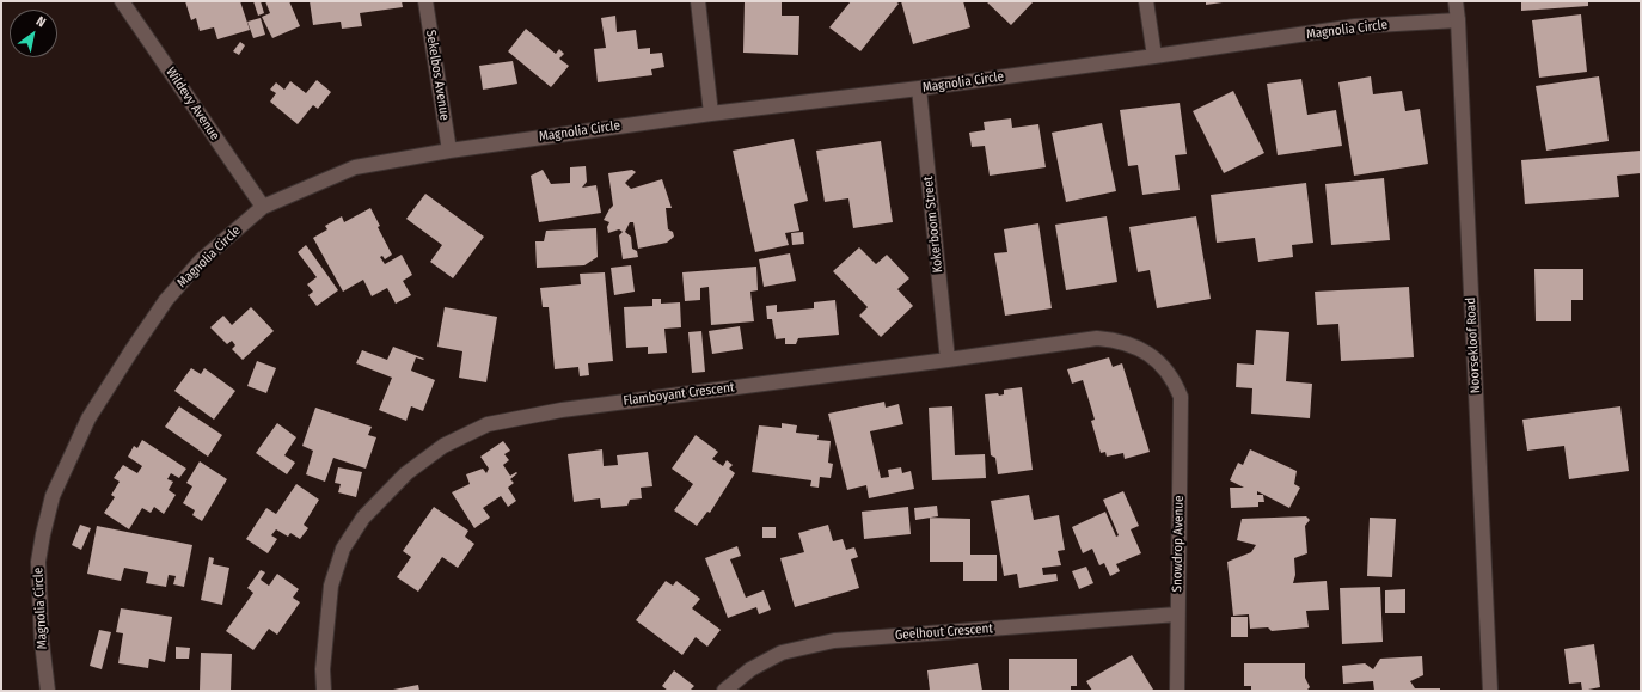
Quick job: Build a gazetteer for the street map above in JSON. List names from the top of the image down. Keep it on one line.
{"streets":{"street":["Magnolia Circle","Sekelbos Avenue","Wildevy Avenue","Kokerboom Street","Noorsekloof Road","Flamboyant Crescent","Snowdrop Avenue","Geelhout Crescent"]},"crossings":[["Magnolia Circle","Sekelbos Avenue"],["Magnolia Circle","Wildevy Avenue"],["Magnolia Circle","Kokerboom Street"],["Magnolia Circle","Noorsekloof Road"],["Kokerboom Street","Flamboyant Crescent"],["Flamboyant Crescent","Snowdrop Avenue"],["Snowdrop Avenue","Geelhout Crescent"]],"north":"top right"}
